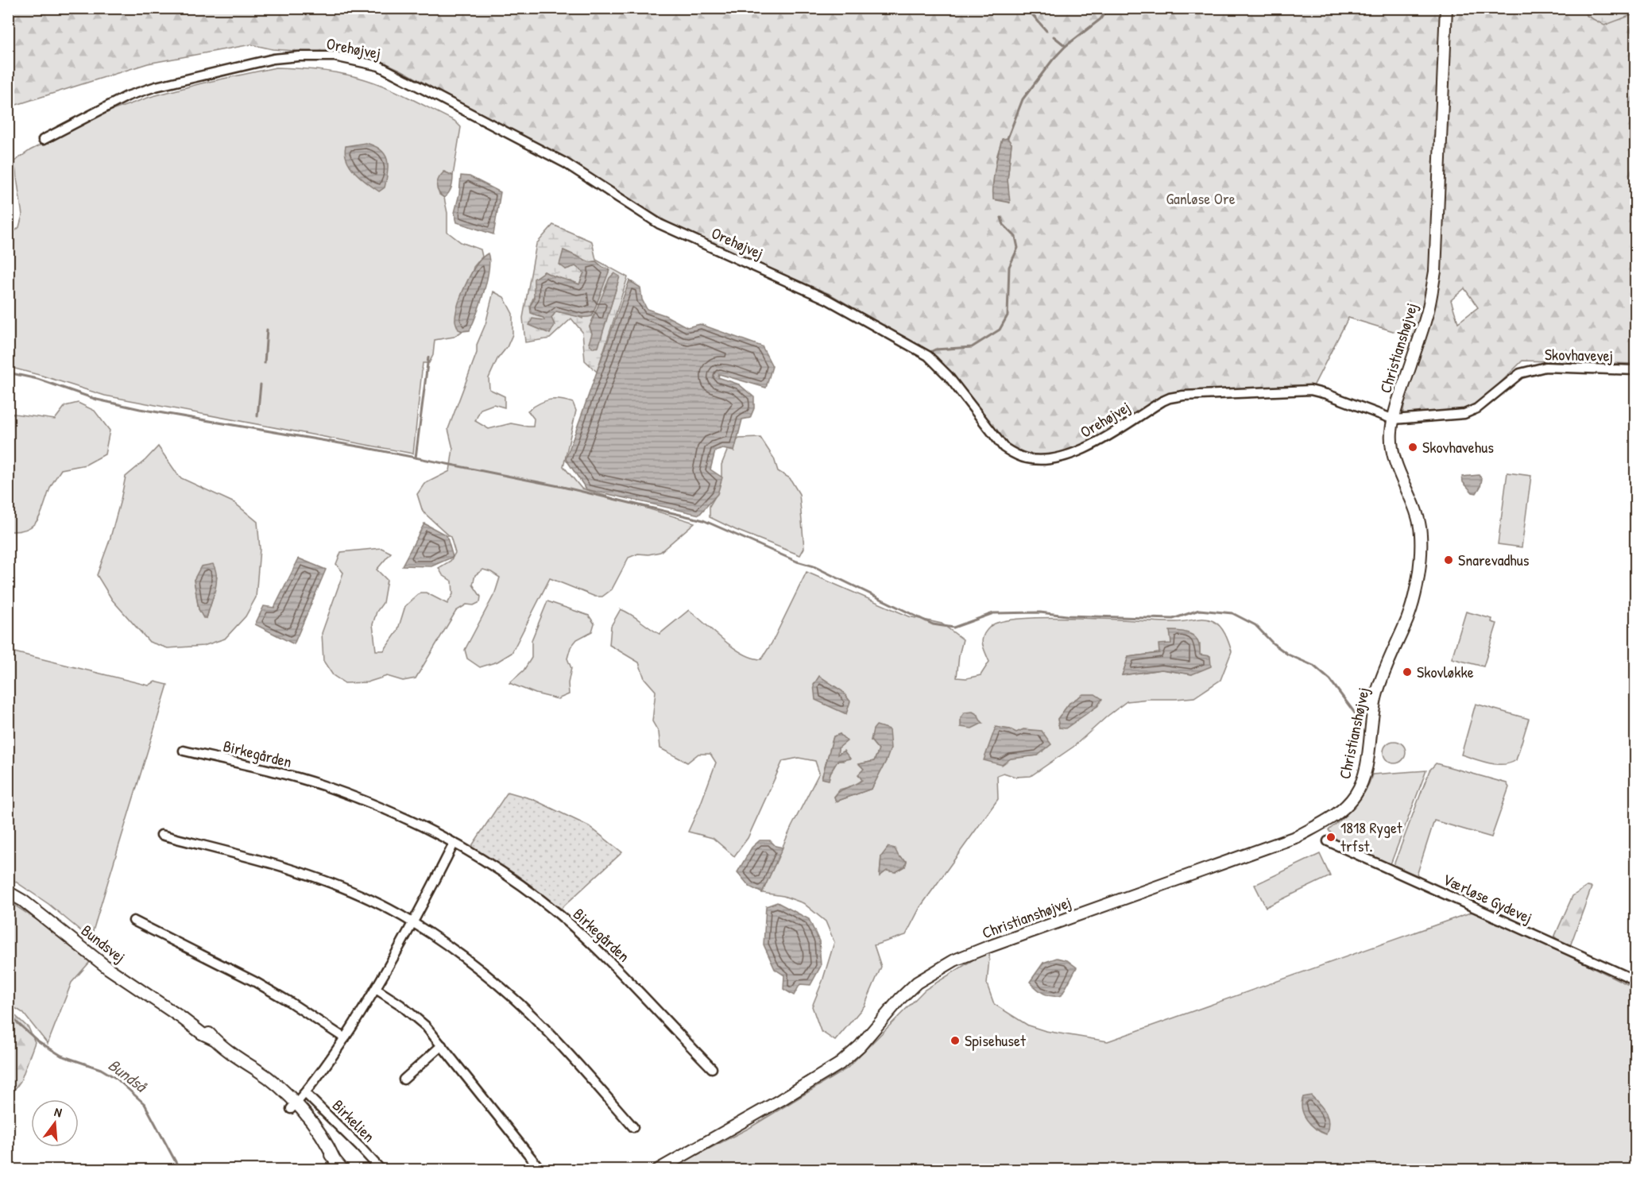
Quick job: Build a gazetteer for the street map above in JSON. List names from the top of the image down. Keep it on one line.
{"streets":{"street":["Orehøjvej","Christianshøjvej","Skovhavevej","Birkegården","Værløse Gydevej","Bundsvej","Birkelien"]},"crossings":[["Orehøjvej","Christianshøjvej"],["Orehøjvej","Skovhavevej"],["Christianshøjvej","Skovhavevej"]],"water":["Bundså"],"parks":["Ganløse Ore"],"places":["Skovhavehus","Snarevadhus","Skovløkke","1818 Ryget trfst.","Spisehuset"],"north":"top"}
